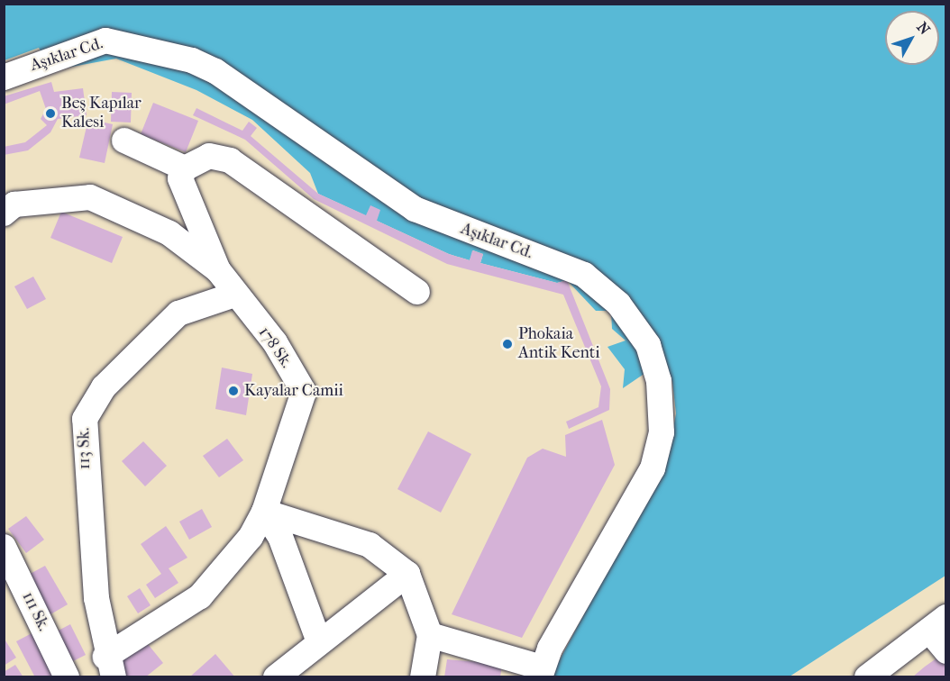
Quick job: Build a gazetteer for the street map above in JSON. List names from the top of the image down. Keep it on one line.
{"streets":{"street":["Aşıklar Cd.","178 Sk.","113 Sk.","111 Sk."]},"crossings":[["178 Sk.","113 Sk."]],"places":["Beş Kapılar Kalesi","Phokaia Antik Kenti","Kayalar Camii"],"north":"top right"}
